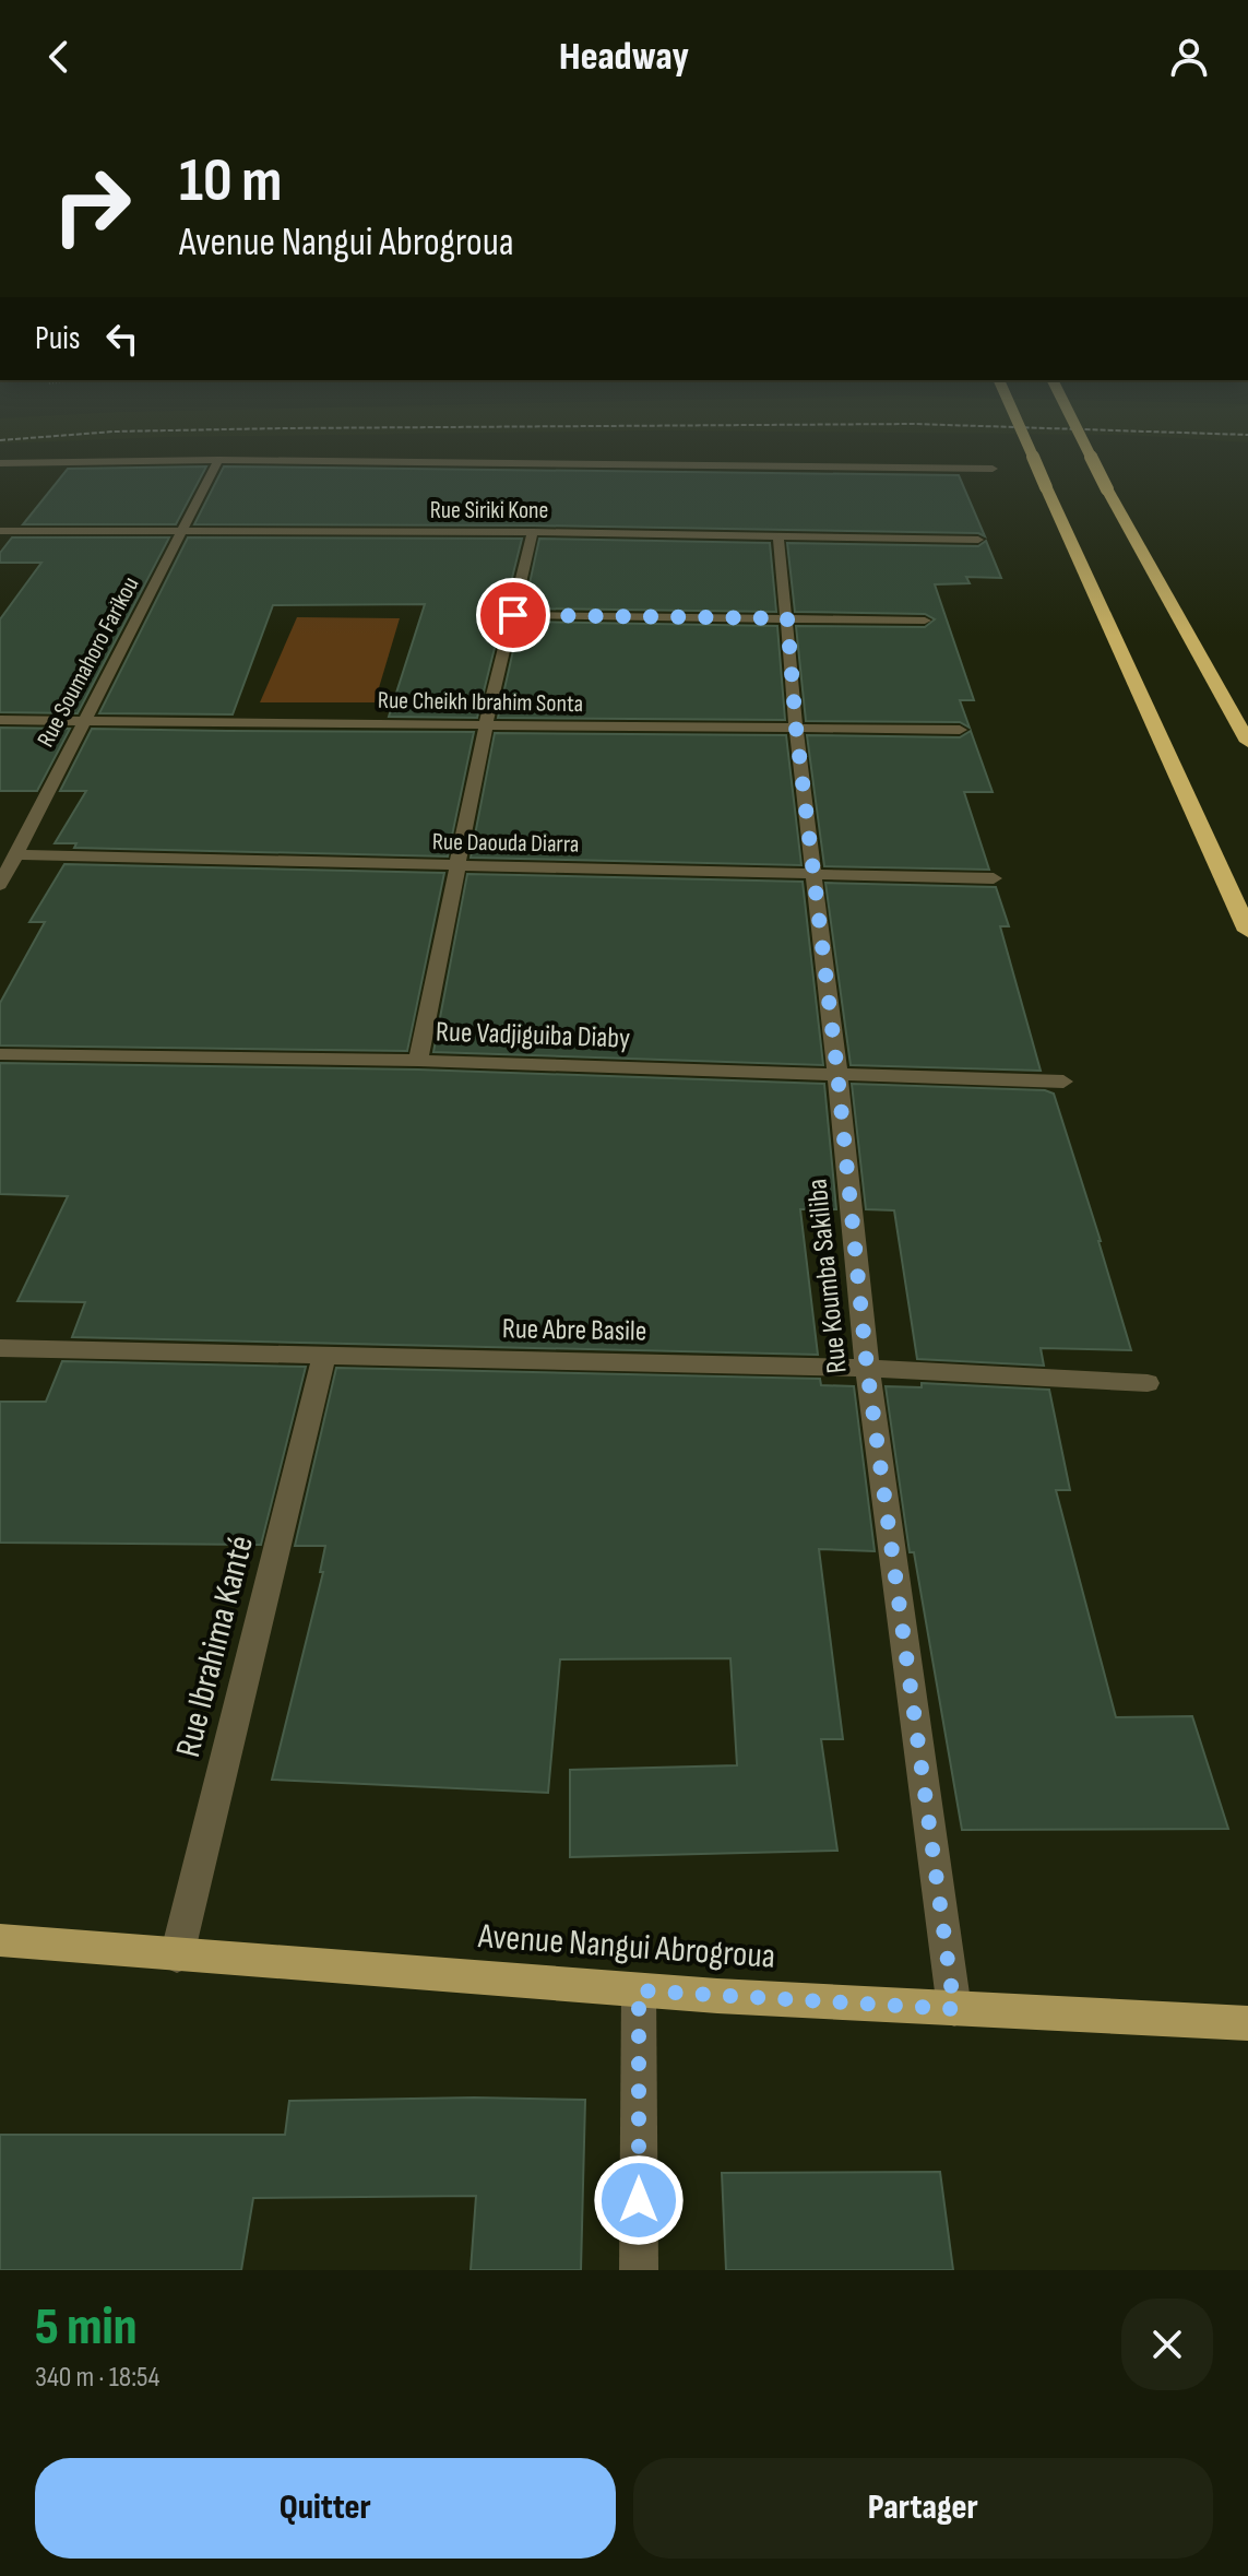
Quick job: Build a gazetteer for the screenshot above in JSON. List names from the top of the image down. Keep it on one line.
{"streets":{"main road":["Avenue Nangui Abrogroua"],"street":["Rue Siriki Kone","Rue Soumahoro Farikou","Rue Cheikh Ibrahim Sonta","Rue Daouda Diarra","Rue Vadjiguiba Diaby","Rue Koumba Sakiliba","Rue Abre Basile","Rue Ibrahima Kanté"]},"crossings":[["Rue Siriki Kone","Rue Soumahoro Farikou"],["Rue Siriki Kone","Rue Koumba Sakiliba"],["Rue Soumahoro Farikou","Rue Cheikh Ibrahim Sonta"],["Rue Soumahoro Farikou","Rue Daouda Diarra"],["Rue Cheikh Ibrahim Sonta","Rue Koumba Sakiliba"],["Rue Daouda Diarra","Rue Koumba Sakiliba"],["Rue Vadjiguiba Diaby","Rue Koumba Sakiliba"],["Rue Koumba Sakiliba","Rue Abre Basile"],["Rue Koumba Sakiliba","Avenue Nangui Abrogroua"],["Rue Abre Basile","Rue Ibrahima Kanté"],["Rue Ibrahima Kanté","Avenue Nangui Abrogroua"]],"page":{"header":"Headway","turn":["10 m","Avenue Nangui Abrogroua"],"then":"Puis","heading":["5 min","340 m · 18:54"],"buttons":["Quitter","Partager"]}}
